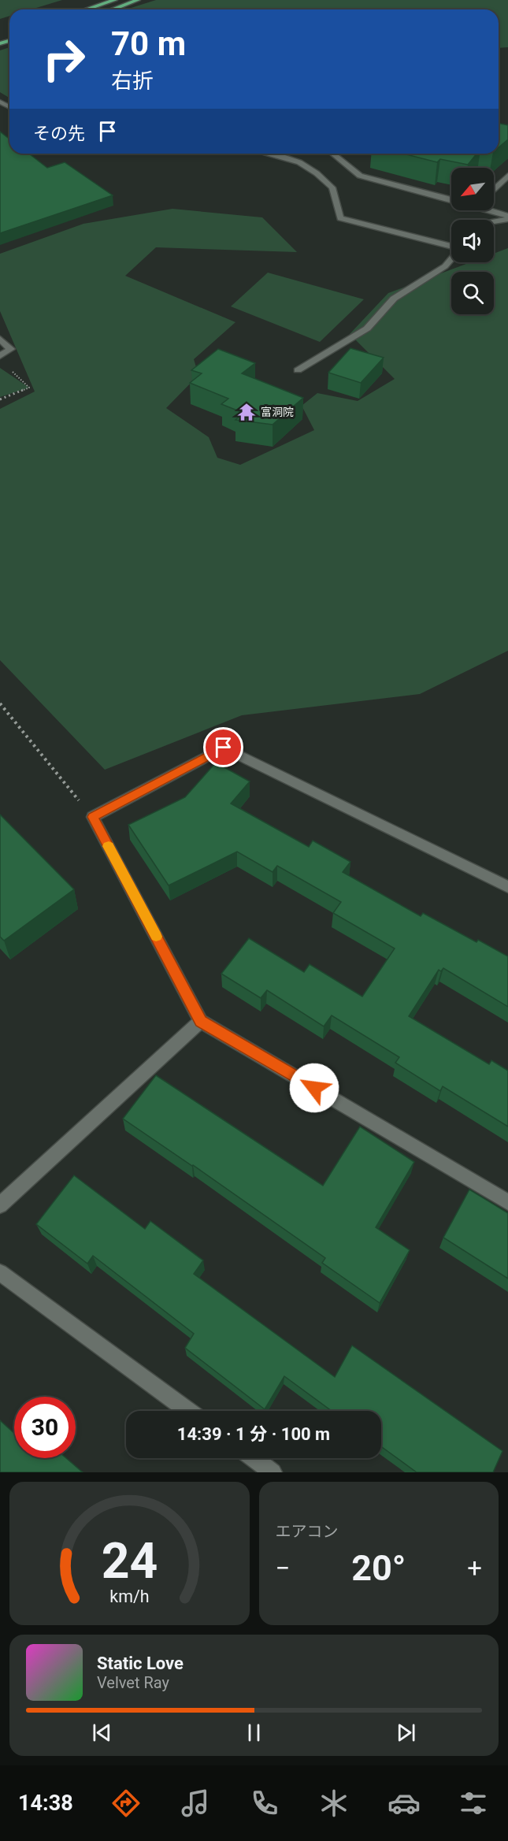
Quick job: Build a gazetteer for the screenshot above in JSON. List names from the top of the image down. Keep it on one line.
{"places":{"temple":["富洞院"]},"north":"bottom left","page":{"turn":["70 m","右折"],"then":"その先","limit":"30","trip":"14:39 · 1 分 · 100 m","tile":"エアコン","heat":["−","20°","+"],"song":["Static Love","Velvet Ray"],"tabs":"14:38","gauge":["24","km/h"]}}
